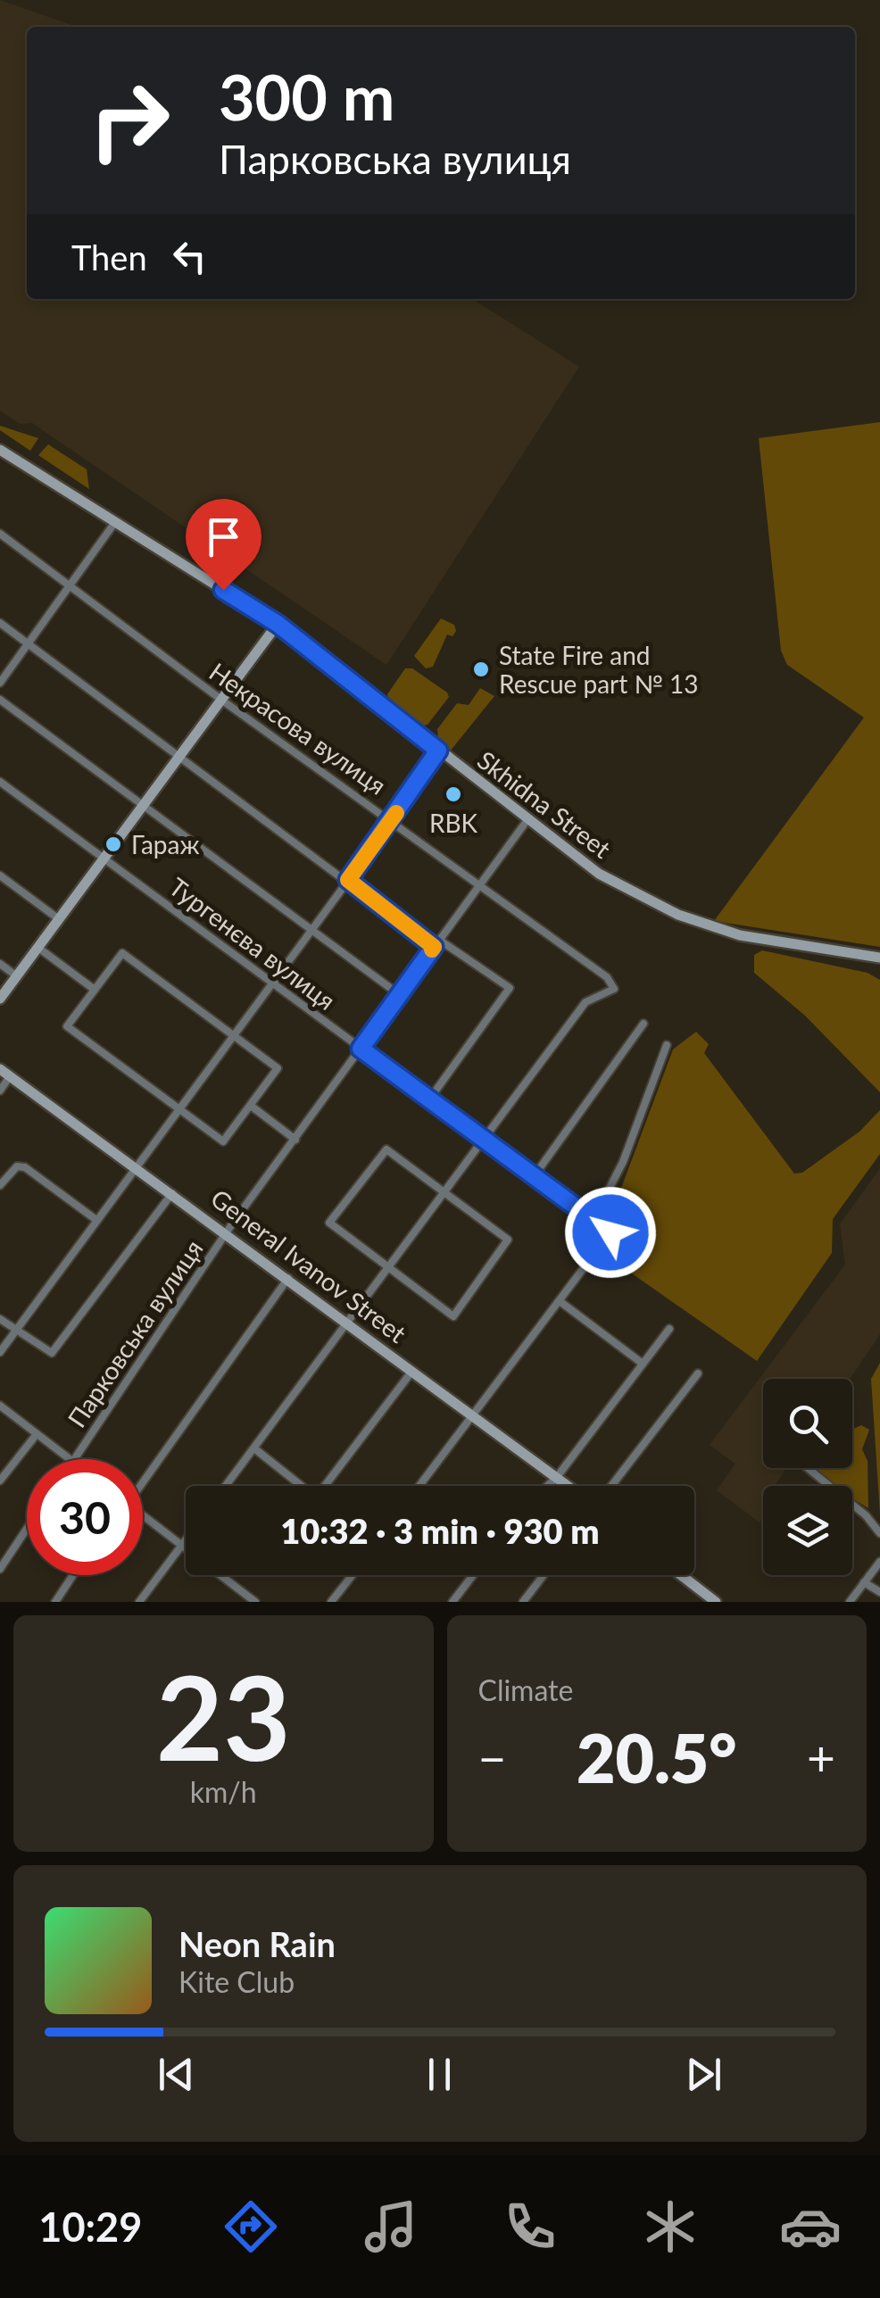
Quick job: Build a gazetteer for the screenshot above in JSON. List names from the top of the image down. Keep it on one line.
{"streets":{"street":["Некрасова вулиця","Skhidna Street","Тургенєва вулиця","General Ivanov Street","Парковська вулиця"]},"crossings":[["Некрасова вулиця","Тургенєва вулиця"],["Некрасова вулиця","Парковська вулиця"],["Skhidna Street","Парковська вулиця"],["Тургенєва вулиця","Парковська вулиця"],["General Ivanov Street","Парковська вулиця"]],"places":["State Fire and Rescue part № 13","RBK","Гараж"],"page":{"turn":["300 m","Парковська вулиця"],"then":"Then","limit":"30","trip":"10:32 · 3 min · 930 m","tile":[["23","km/h"],"Climate"],"heat":["−","20.5°","+"],"song":["Neon Rain","Kite Club"],"tabs":"10:29"}}
